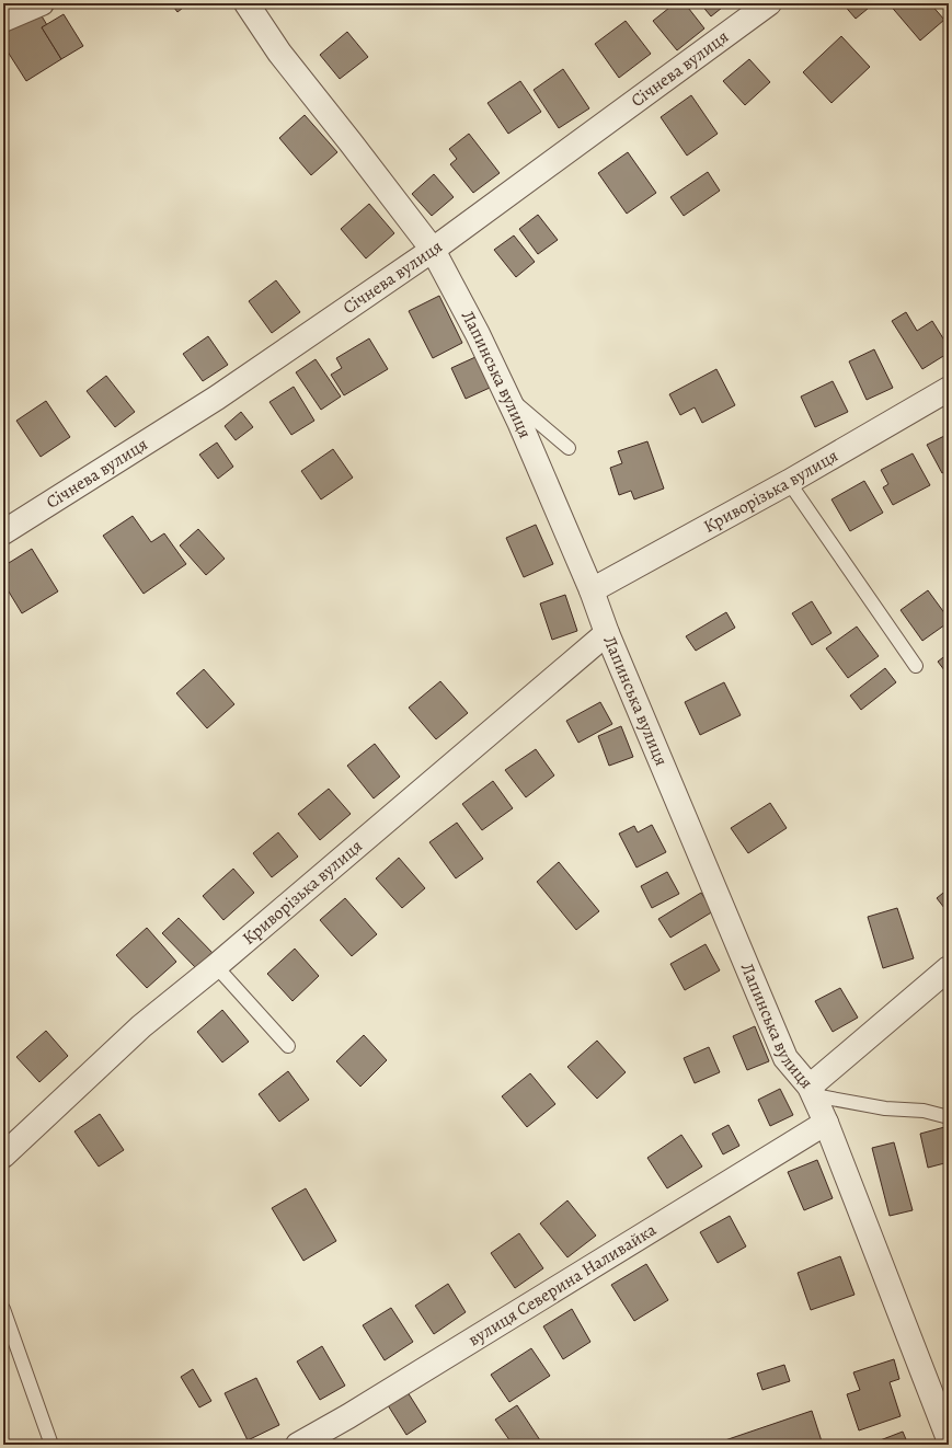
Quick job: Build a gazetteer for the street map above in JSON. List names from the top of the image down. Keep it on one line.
{"streets":{"street":["Січнева вулиця","Лапинська вулиця","Криворізька вулиця","вулиця Северина Наливайка"]},"crossings":[["Січнева вулиця","Лапинська вулиця"],["Лапинська вулиця","Криворізька вулиця"],["Лапинська вулиця","вулиця Северина Наливайка"]]}
